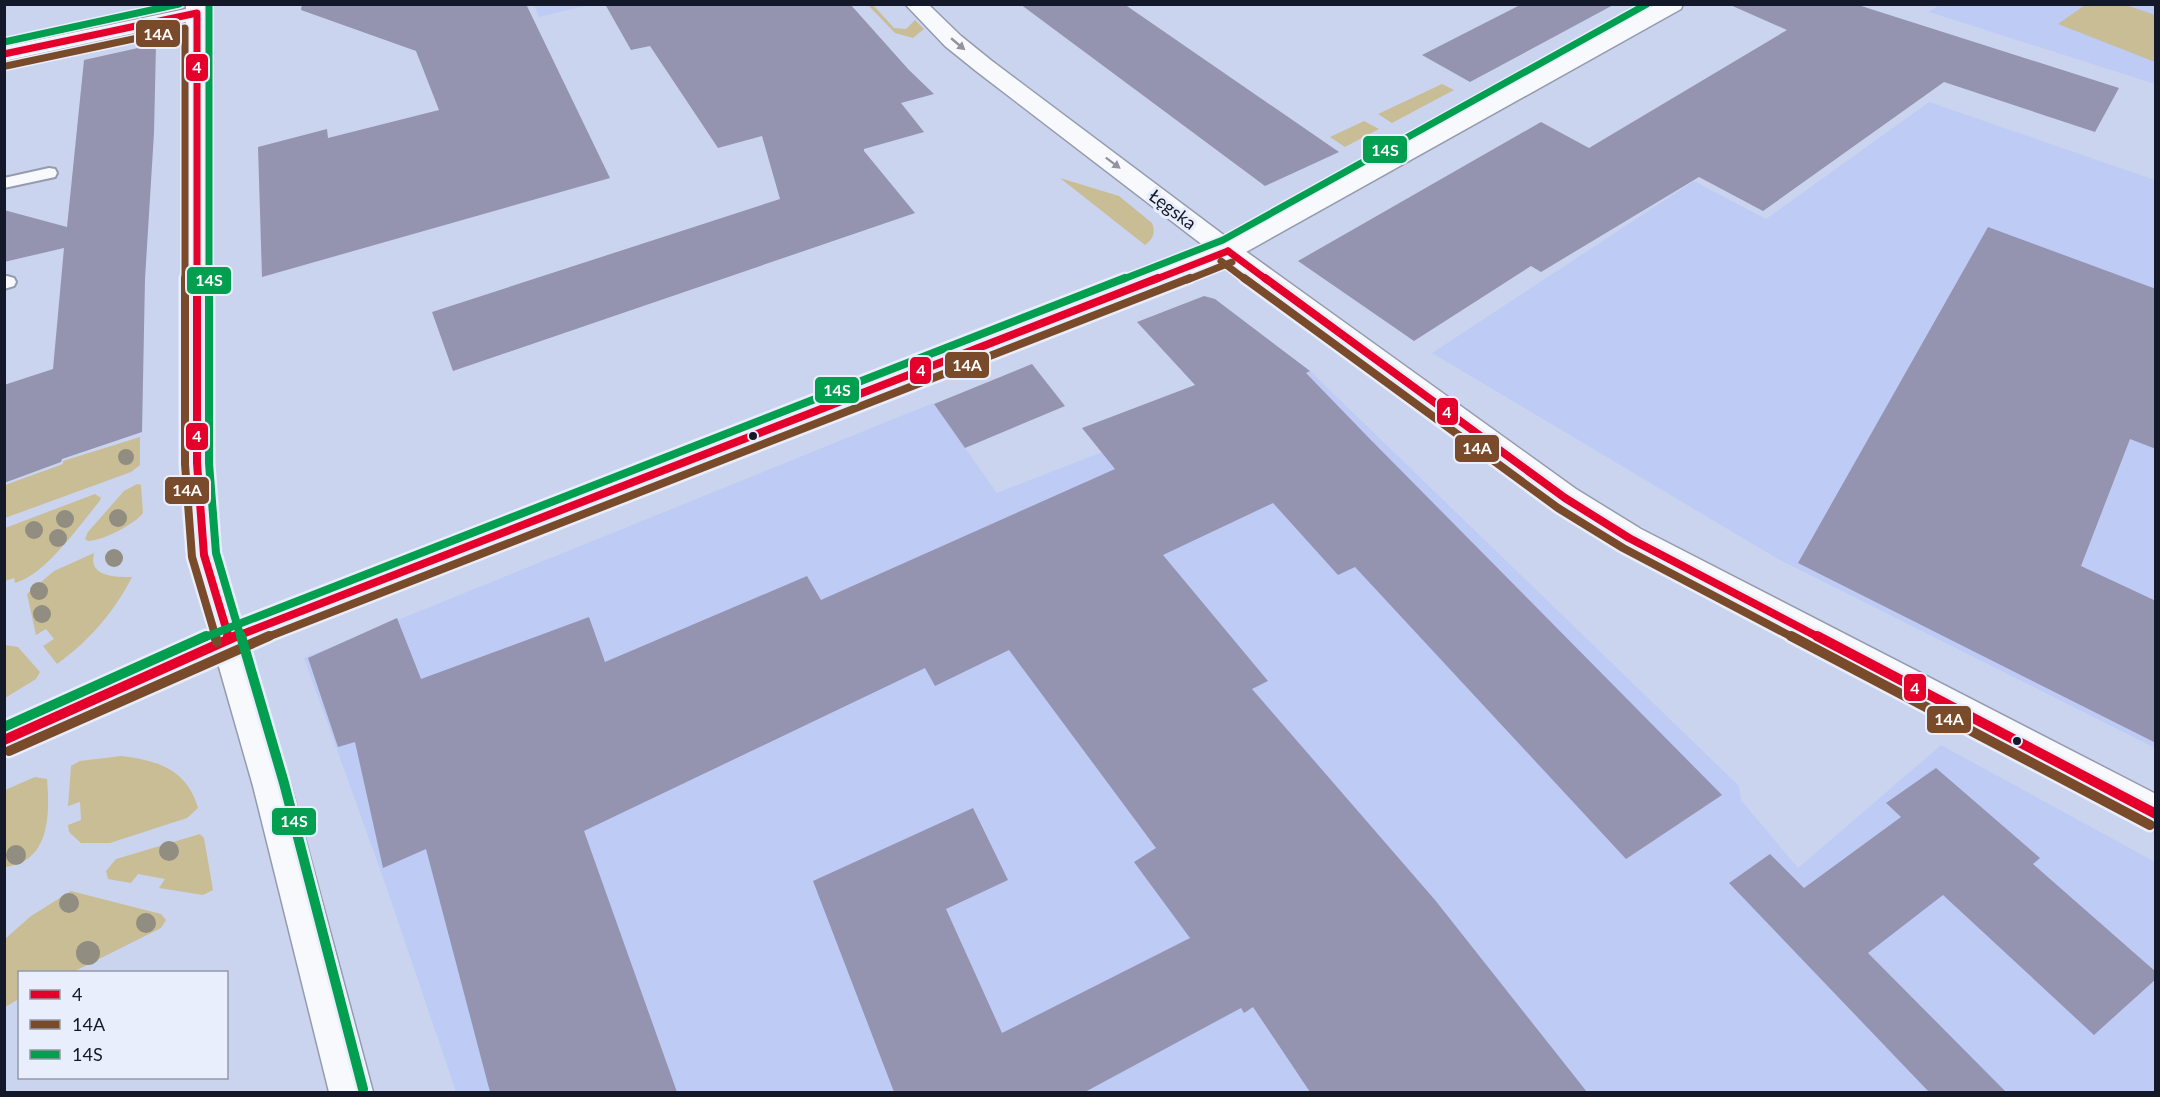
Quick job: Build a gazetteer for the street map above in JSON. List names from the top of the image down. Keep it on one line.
{"streets":{"street":["Łęgska"]},"lines":["transit line 14S","transit line 4","transit line 14A"],"legend":["4","14A","14S"]}
